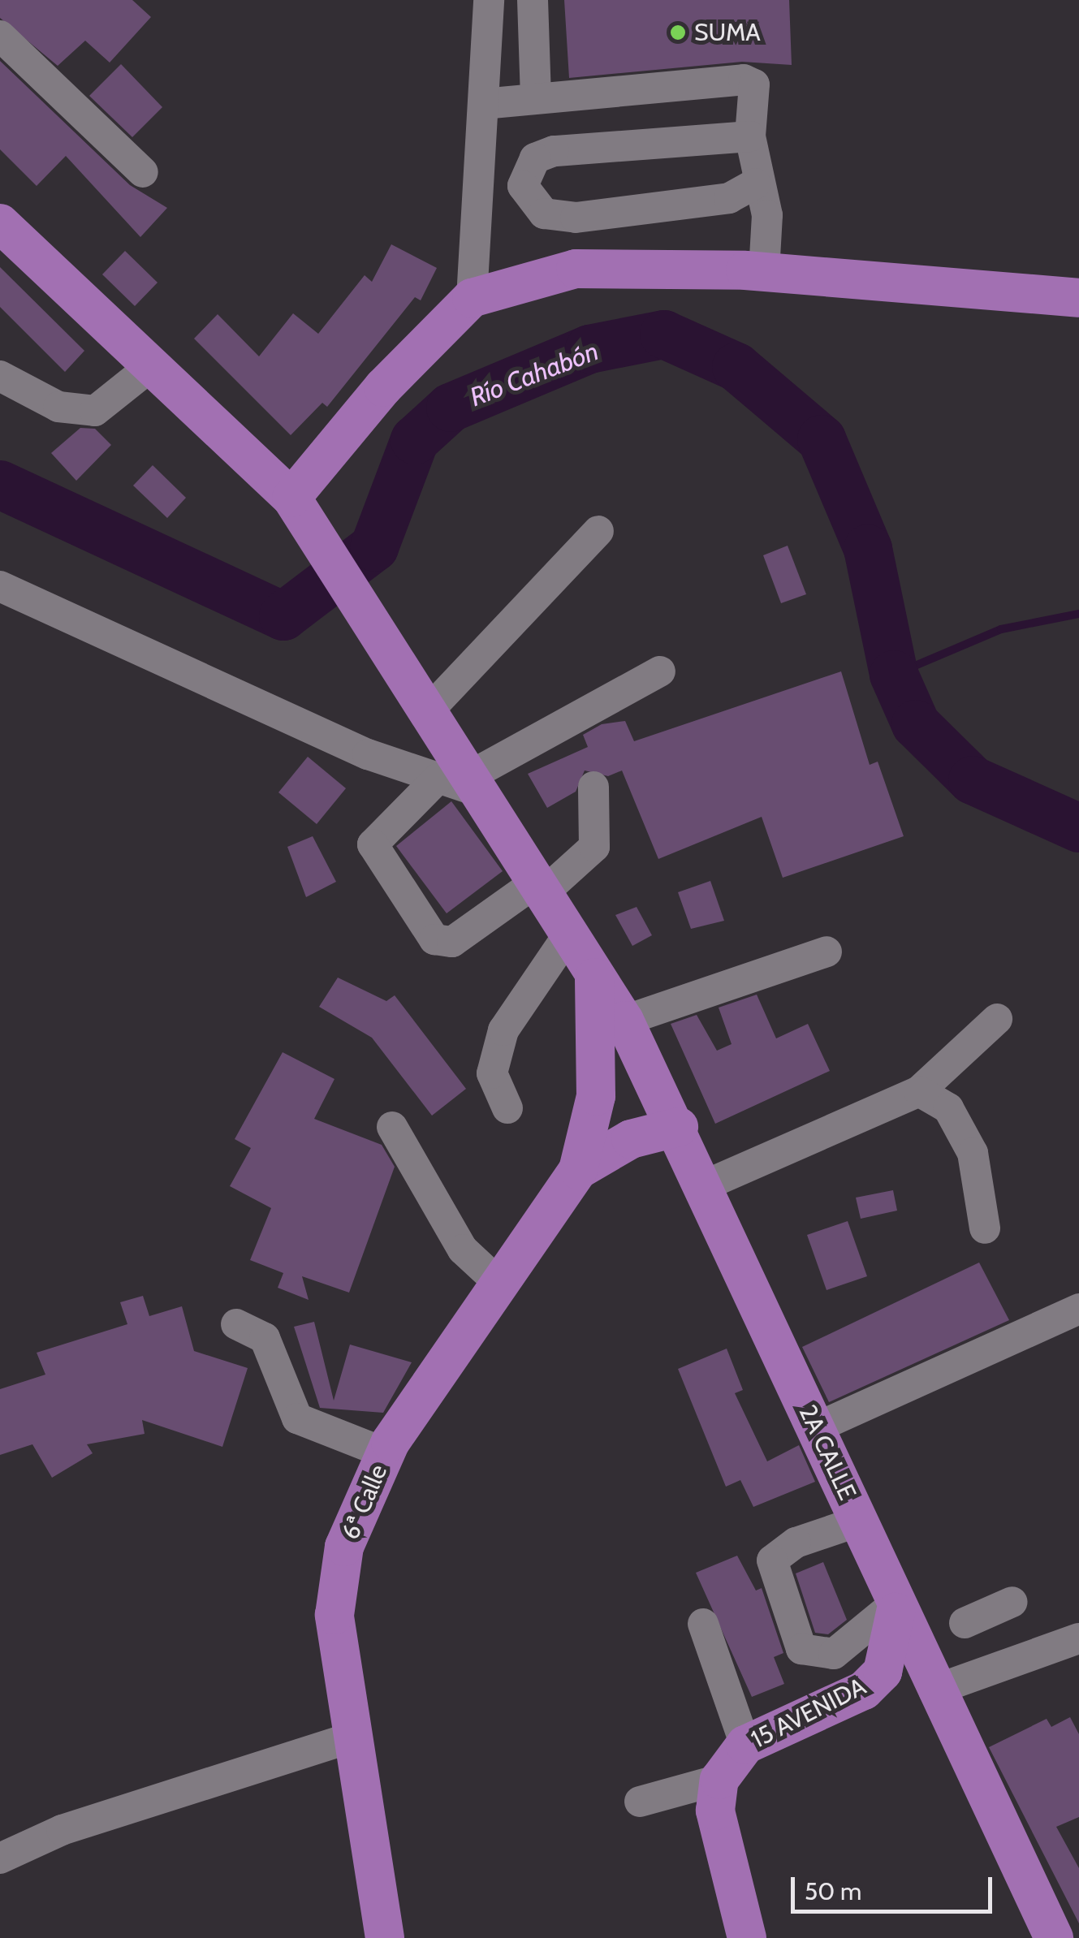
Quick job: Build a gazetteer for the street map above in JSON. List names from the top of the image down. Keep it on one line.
{"streets":{"main road":["2A CALLE","6ª Calle","15 AVENIDA"]},"crossings":[["2A CALLE","6ª Calle"],["2A CALLE","15 AVENIDA"]],"water":["Río Cahabón"],"places":["SUMA"],"scale_bar":"50 m"}
